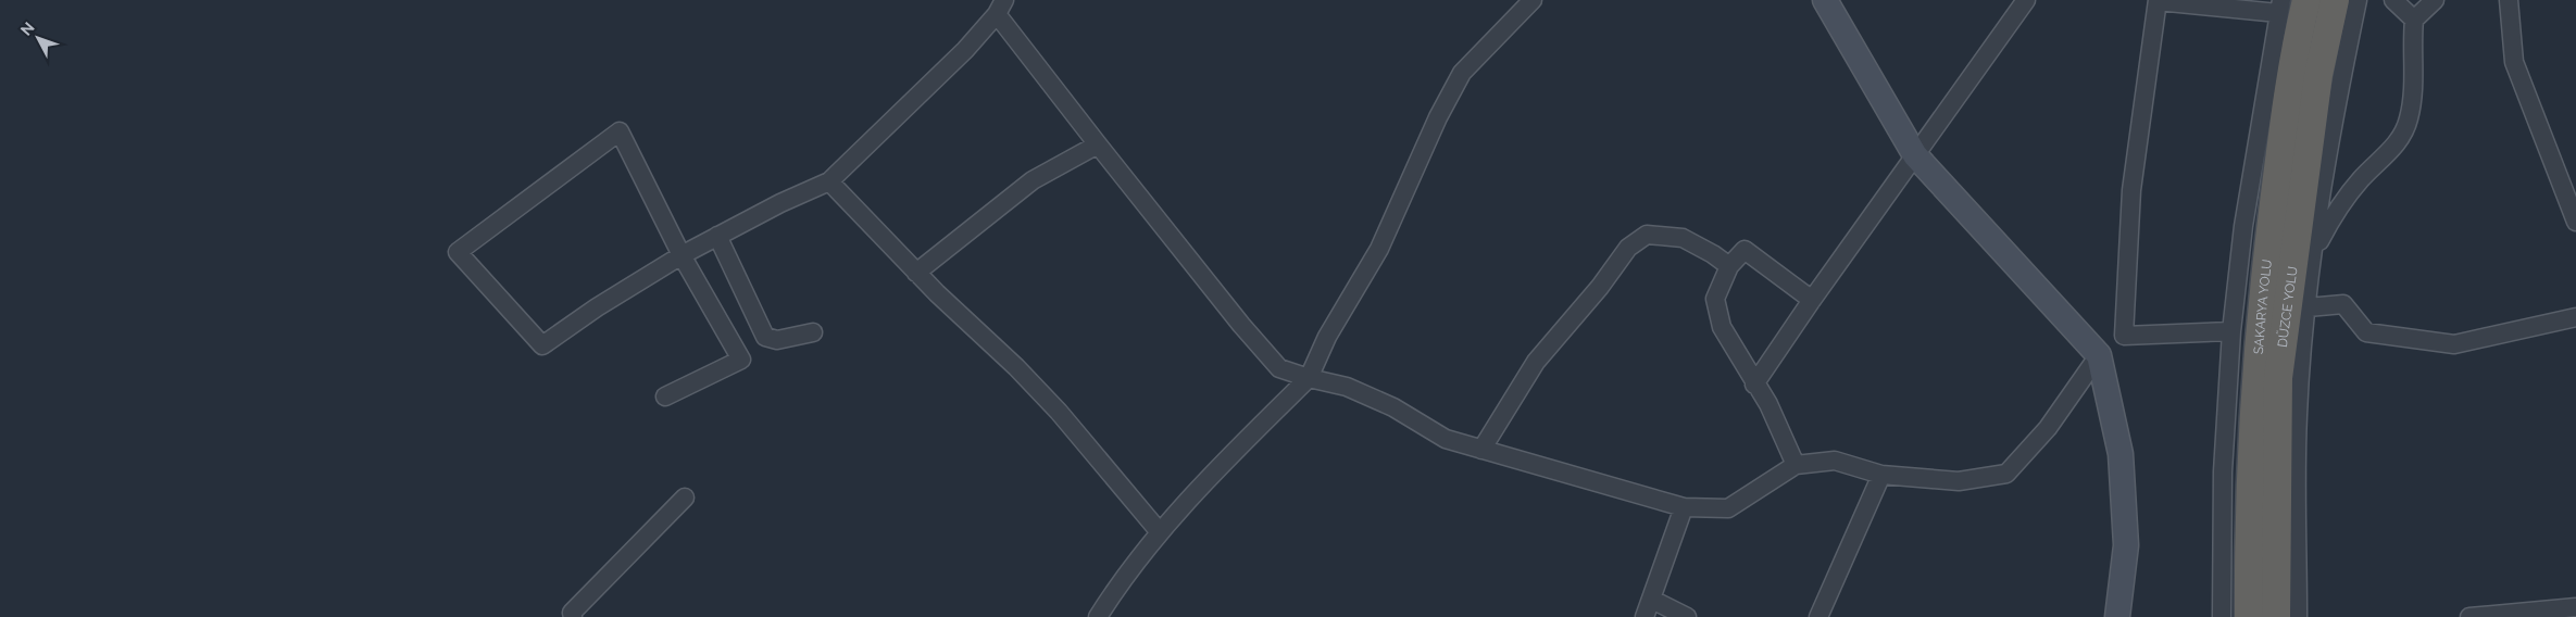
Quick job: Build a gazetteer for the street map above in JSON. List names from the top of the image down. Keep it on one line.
{"streets":{"highway":["DÜZCE YOLU","SAKARYA YOLU"]},"north":"top left"}
